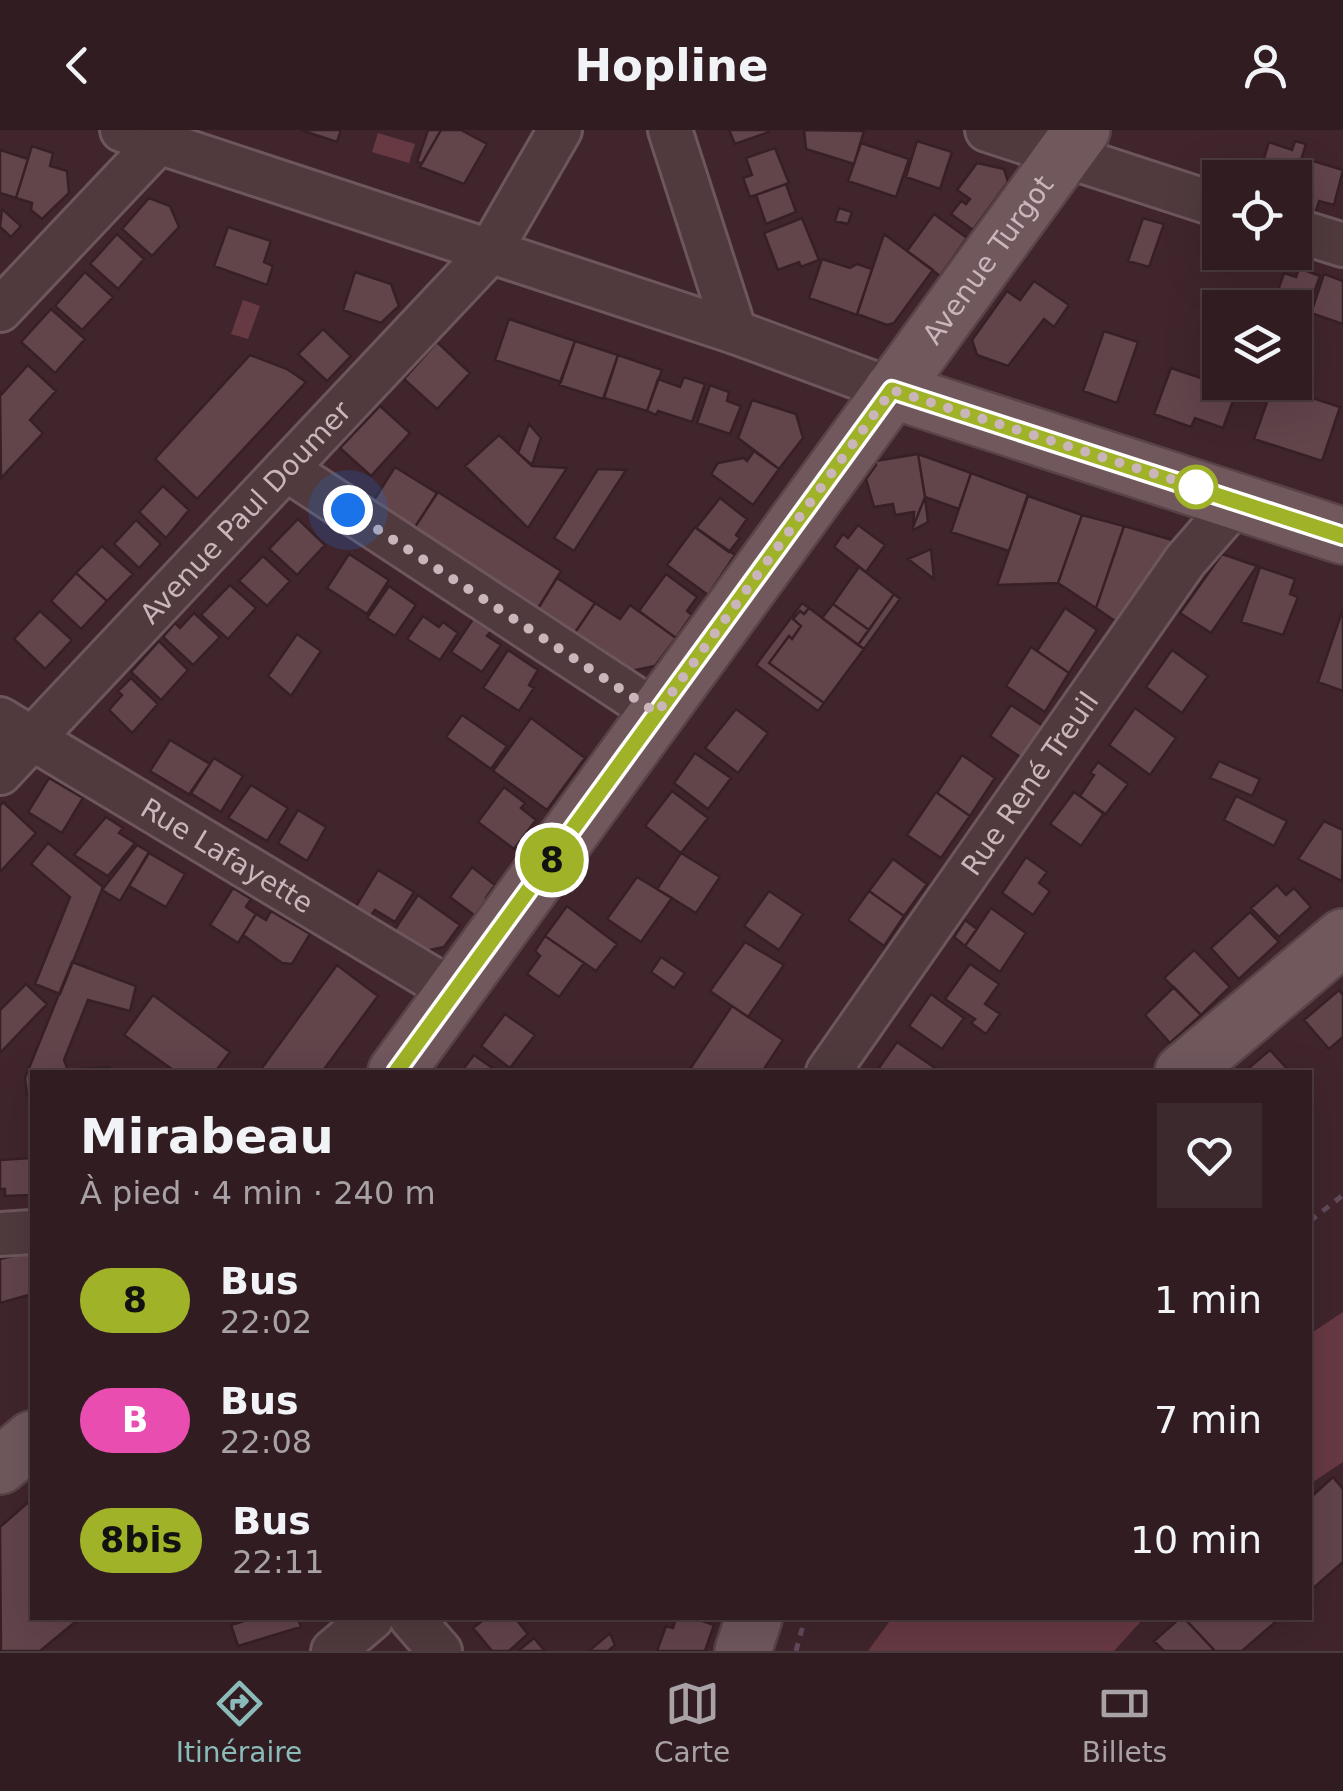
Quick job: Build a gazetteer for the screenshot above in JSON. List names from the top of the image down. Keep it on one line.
{"streets":{"main road":["Avenue Turgot"],"street":["Avenue Paul Doumer","Rue René Treuil","Rue Lafayette"]},"crossings":[["Avenue Turgot","Rue Lafayette"],["Avenue Paul Doumer","Rue Lafayette"]],"lines":["bus line 8"],"page":{"header":"Hopline","on_map":"8","heading":["Mirabeau","À pied · 4 min · 240 m"],"list":[{"mark":"8","name":"Bus","note":"22:02","value":"1 min"},{"mark":"B","name":"Bus","note":"22:08","value":"7 min"},{"mark":"8bis","name":"Bus","note":"22:11","value":"10 min"}],"tabs":["Itinéraire","Carte","Billets"]}}
